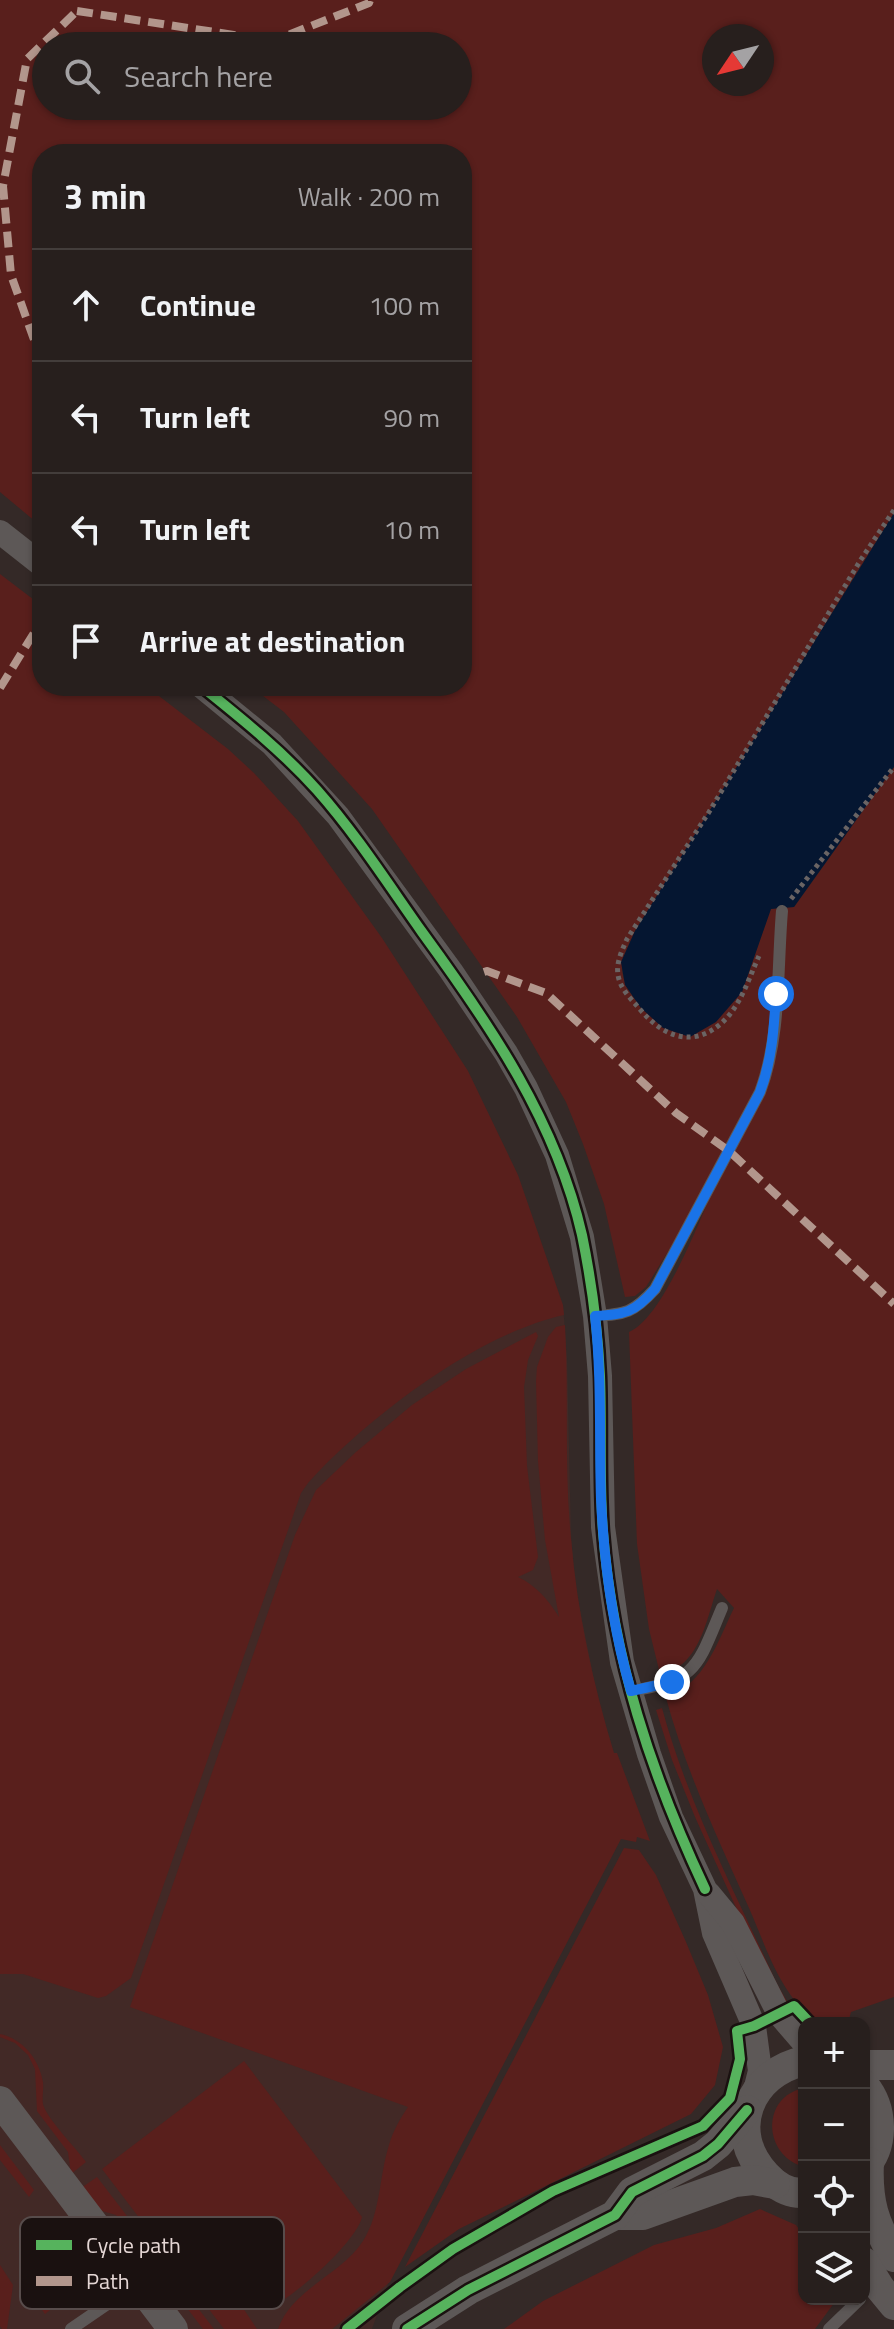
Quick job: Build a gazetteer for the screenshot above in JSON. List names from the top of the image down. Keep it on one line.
{"legend":["Cycle path","Path"],"north":"bottom left","page":{"search":"Search here","heading":["3 min","Walk · 200 m"],"list":[["Continue","100 m"],["Turn left","90 m"],["Turn left","10 m"],"Arrive at destination"],"map_buttons":["+","−"]}}
